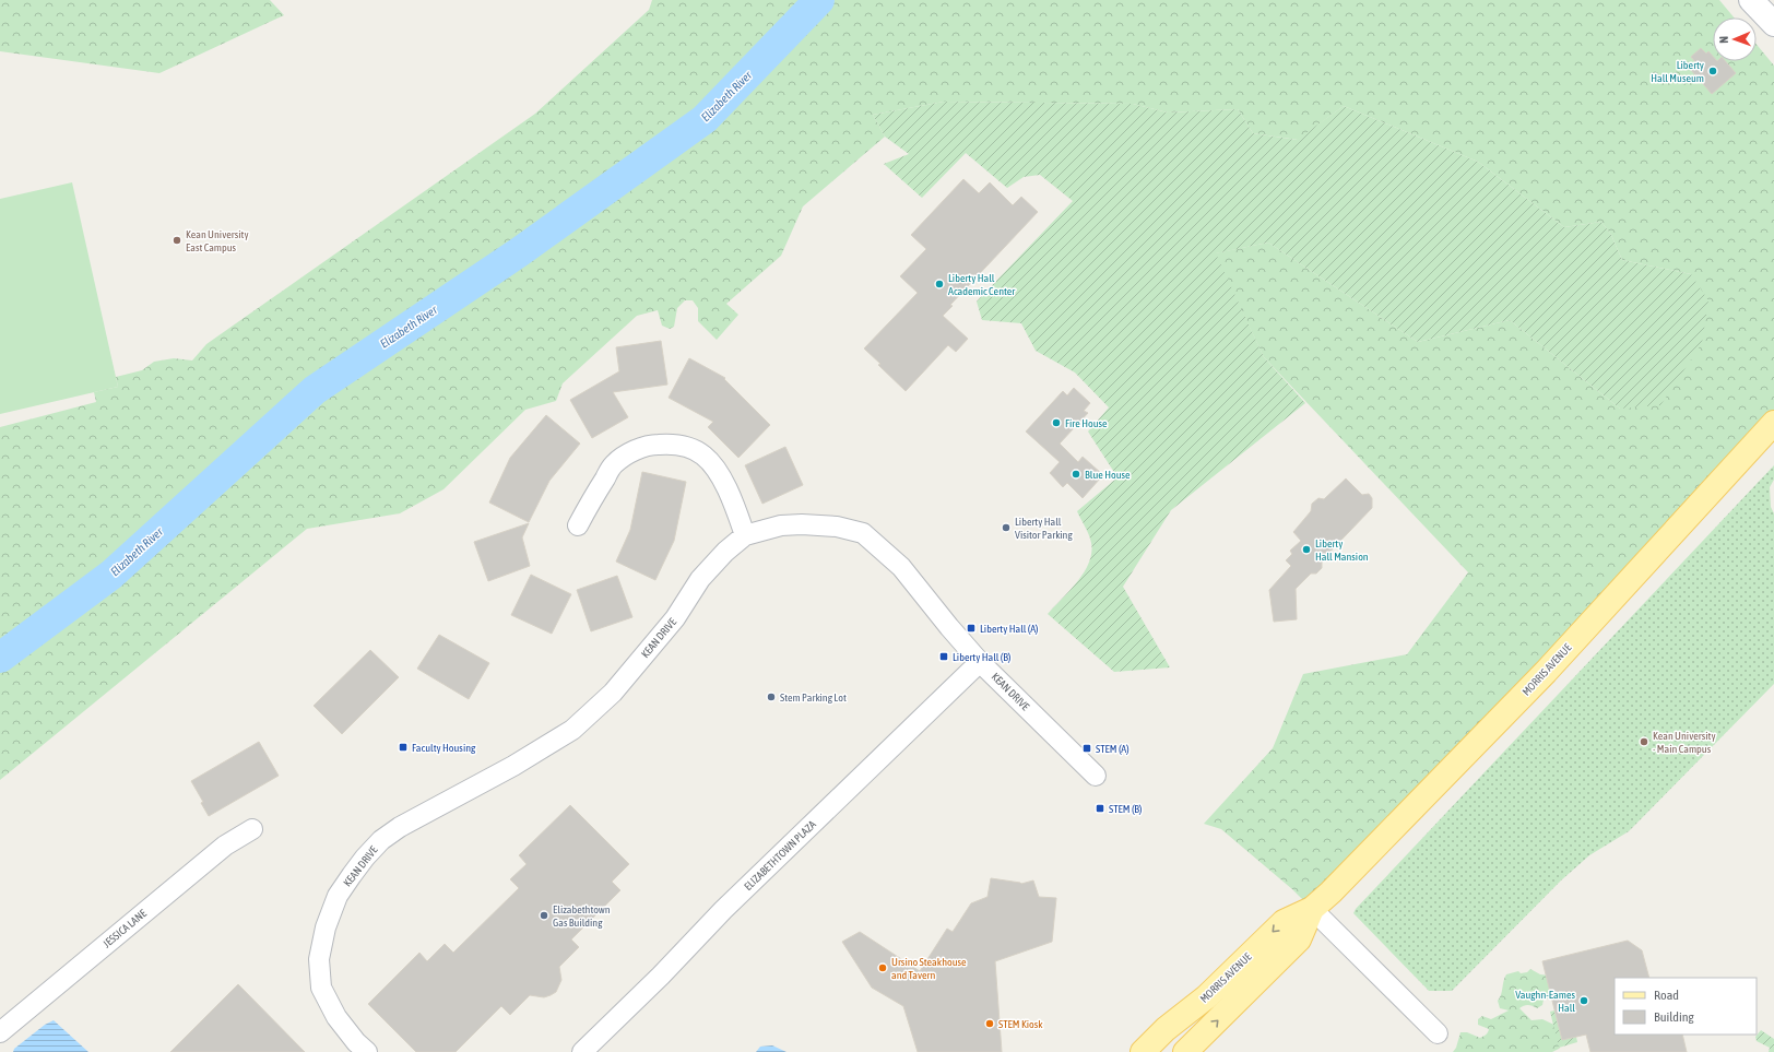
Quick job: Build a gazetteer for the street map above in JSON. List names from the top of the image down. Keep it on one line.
{"streets":{"main road":["MORRIS AVENUE"],"street":["KEAN DRIVE","ELIZABETHTOWN PLAZA","JESSICA LANE"]},"crossings":[["KEAN DRIVE","ELIZABETHTOWN PLAZA"]],"water":["Elizabeth River"],"places":{"other":["Liberty Hall Museum","Kean University East Campus","Liberty Hall Academic Center","Fire House","Blue House","Liberty Hall Visitor Parking","Liberty Hall Mansion","Stem Parking Lot","Kean University - Main Campus","Elizabethtown Gas Building","Ursino Steakhouse and Tavern","Vaughn-Eames Hall","STEM Kiosk"],"transit":["Liberty Hall (A)","Liberty Hall (B)","Faculty Housing","STEM (A)","STEM (B)"]},"legend":["Road","Building"],"north":"left"}
